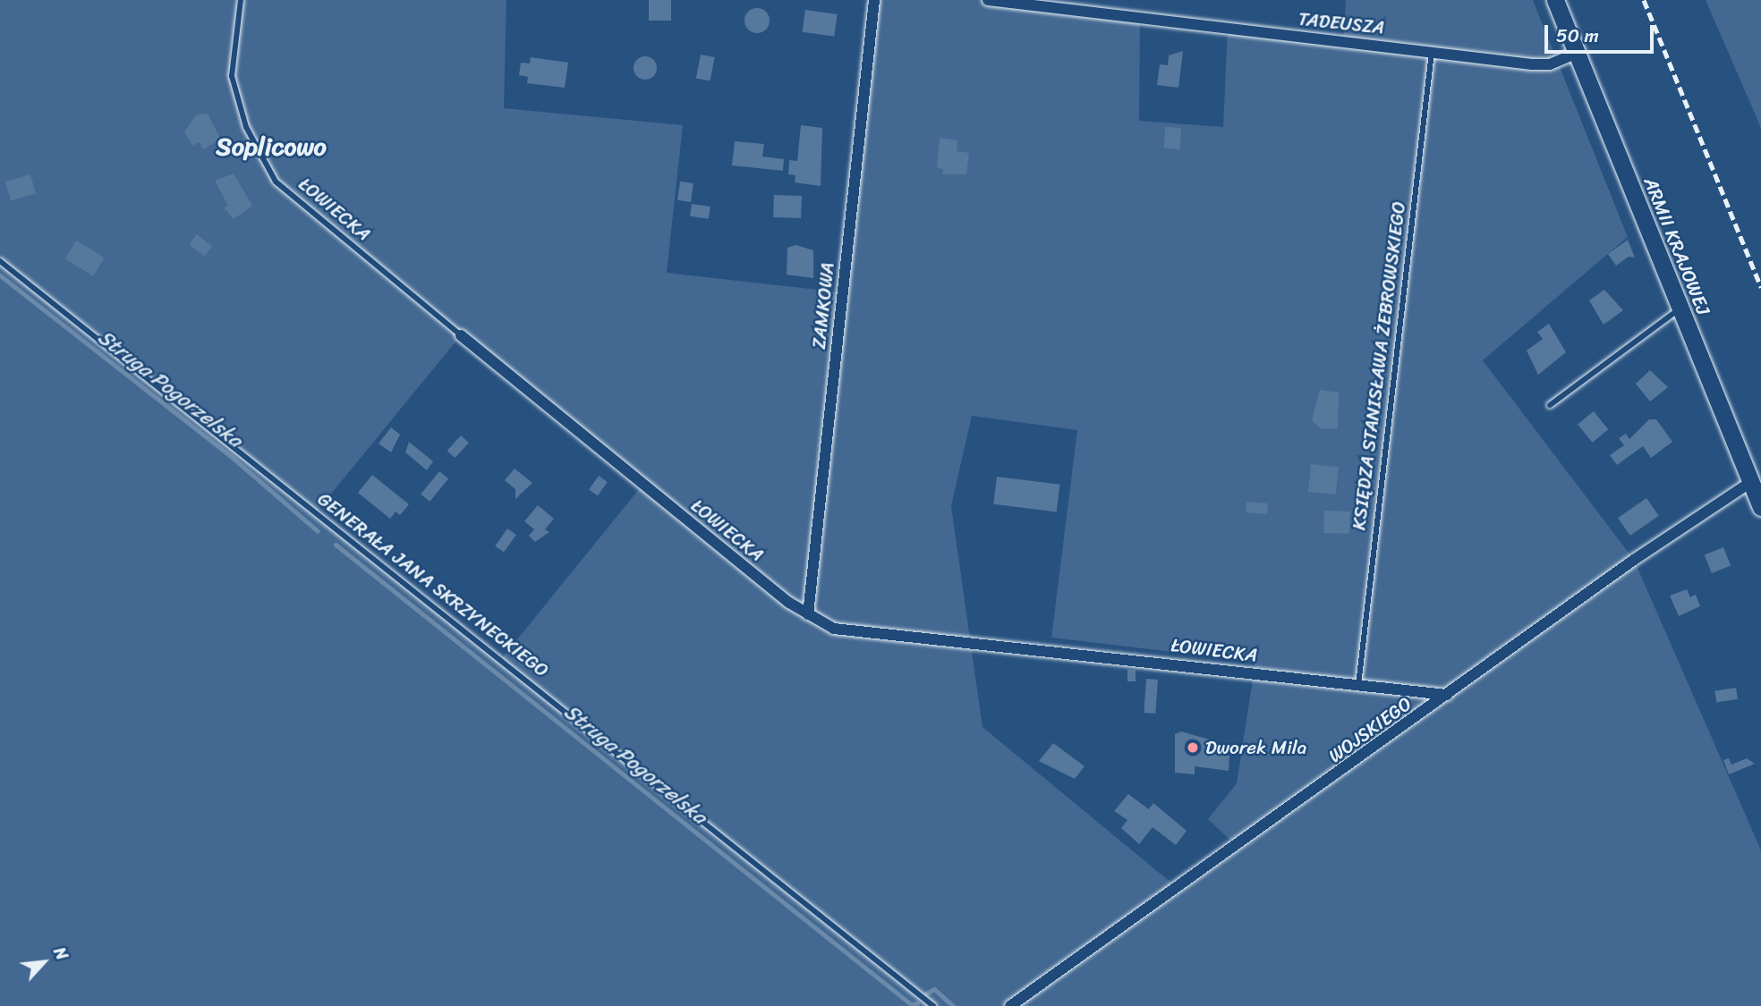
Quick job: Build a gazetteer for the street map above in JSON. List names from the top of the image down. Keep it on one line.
{"streets":{"main road":["ARMII KRAJOWEJ"],"street":["TADEUSZA","ŁOWIECKA","ZAMKOWA","WOJSKIEGO"],"lane":["KSIĘDZA STANISŁAWA ŻEBROWSKIEGO","GENERAŁA JANA SKRZYNECKIEGO"]},"crossings":[["TADEUSZA","ARMII KRAJOWEJ"],["TADEUSZA","KSIĘDZA STANISŁAWA ŻEBROWSKIEGO"],["ŁOWIECKA","ZAMKOWA"],["ŁOWIECKA","KSIĘDZA STANISŁAWA ŻEBROWSKIEGO"],["ŁOWIECKA","WOJSKIEGO"],["ARMII KRAJOWEJ","WOJSKIEGO"]],"districts":["Soplicowo"],"water":["Struga Pogorzelska"],"places":["Dworek Mila"],"scale_bar":"50 m","north":"top right"}
